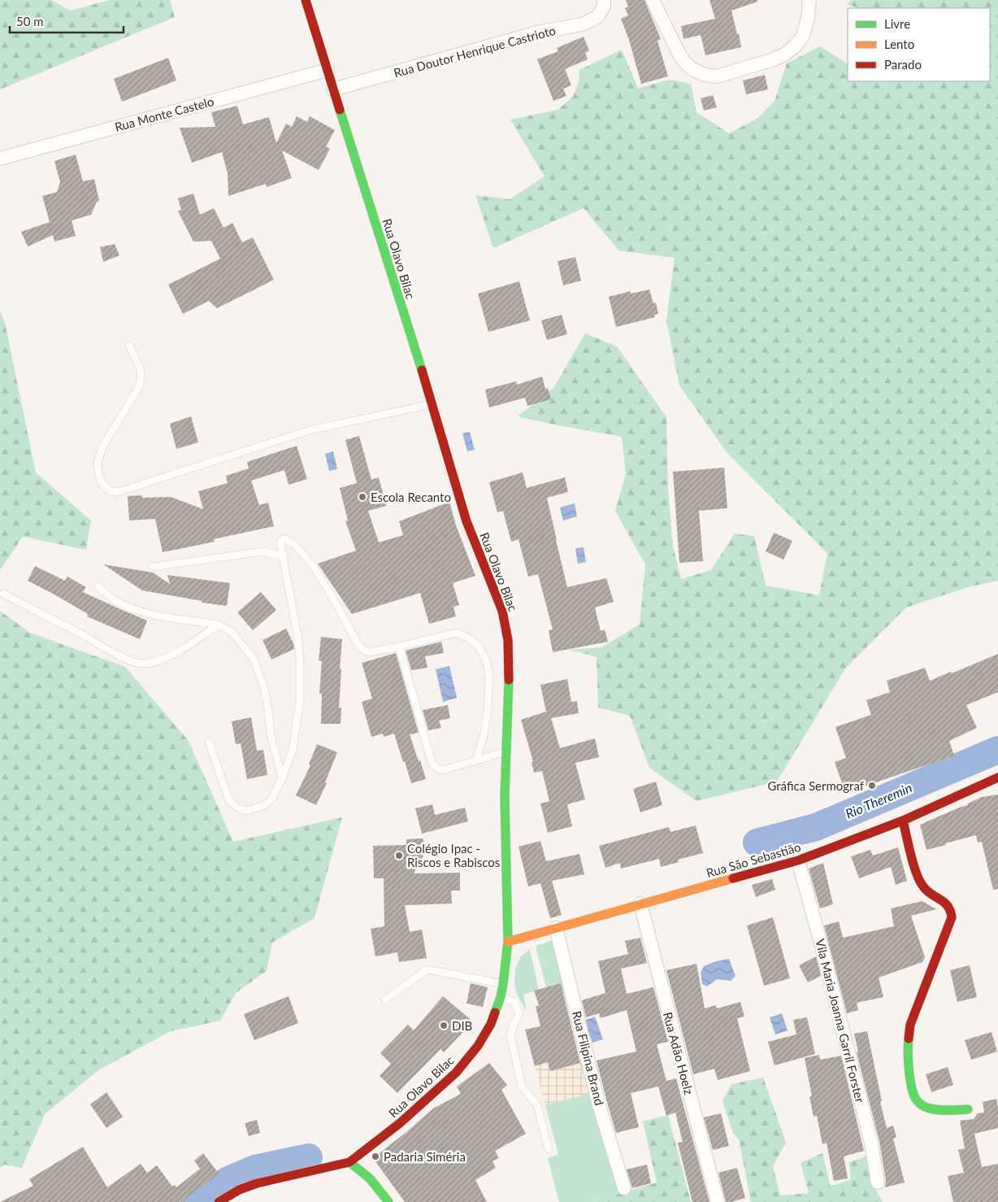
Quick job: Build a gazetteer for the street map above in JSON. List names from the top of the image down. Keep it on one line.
{"streets":{"main road":["Rua Olavo Bilac","Rua São Sebastião"],"street":["Rua Doutor Henrique Castrioto","Rua Monte Castelo","Vila Maria Joanna Garril Forster","Rua Adão Hoelz","Rua Filipina Brand"]},"crossings":[["Rua Doutor Henrique Castrioto","Rua Olavo Bilac"],["Rua Monte Castelo","Rua Olavo Bilac"],["Rua Olavo Bilac","Rua São Sebastião"],["Rua São Sebastião","Vila Maria Joanna Garril Forster"],["Rua São Sebastião","Rua Adão Hoelz"],["Rua São Sebastião","Rua Filipina Brand"]],"water":["Rio Theremin"],"places":["Escola Recanto","Gráfica Sermograf","Colégio Ipac - Riscos e Rabiscos","DIB","Padaria Siméria"],"legend":["Livre","Lento","Parado"],"scale_bar":"50 m"}
